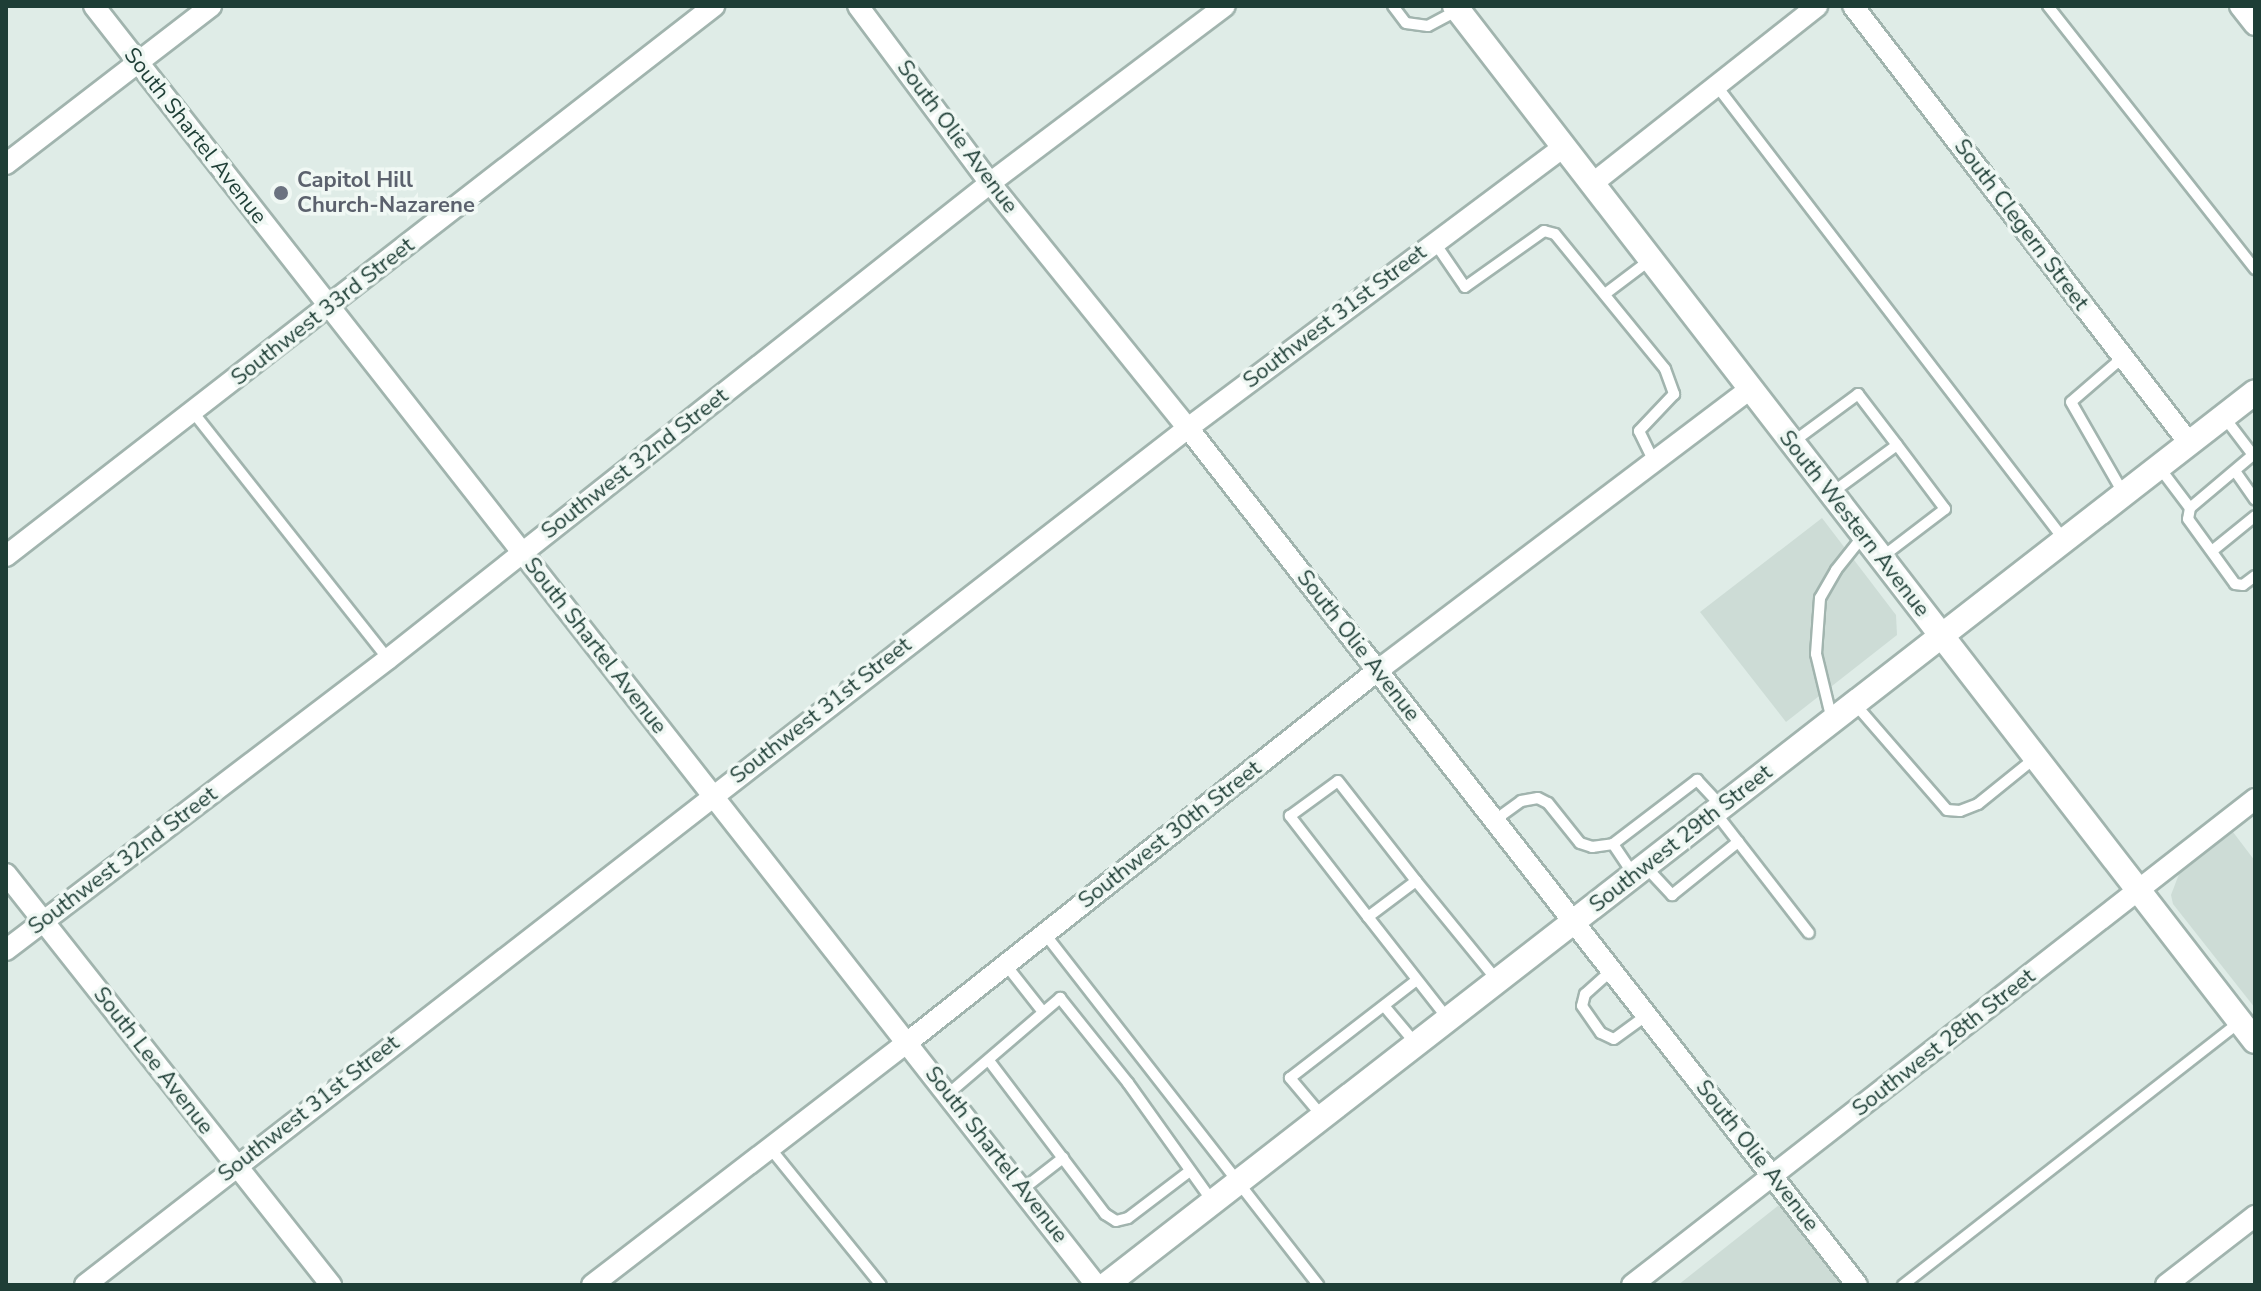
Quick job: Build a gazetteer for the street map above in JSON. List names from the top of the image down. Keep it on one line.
{"streets":{"main road":["South Western Avenue","Southwest 29th Street"],"street":["South Shartel Avenue","South Olie Avenue","South Clegern Street","Southwest 33rd Street","Southwest 31st Street","Southwest 32nd Street","Southwest 30th Street","Southwest 28th Street","South Lee Avenue"]},"crossings":[["South Shartel Avenue","Southwest 33rd Street"],["South Shartel Avenue","Southwest 31st Street"],["South Shartel Avenue","Southwest 32nd Street"],["South Shartel Avenue","Southwest 30th Street"],["South Olie Avenue","Southwest 31st Street"],["South Olie Avenue","Southwest 32nd Street"],["South Olie Avenue","Southwest 30th Street"],["South Olie Avenue","Southwest 29th Street"],["South Olie Avenue","Southwest 28th Street"],["South Clegern Street","Southwest 29th Street"],["Southwest 31st Street","South Western Avenue"],["Southwest 31st Street","South Lee Avenue"],["Southwest 32nd Street","South Lee Avenue"],["South Western Avenue","Southwest 30th Street"],["South Western Avenue","Southwest 29th Street"],["South Western Avenue","Southwest 28th Street"]],"places":["Capitol Hill Church-Nazarene"]}
